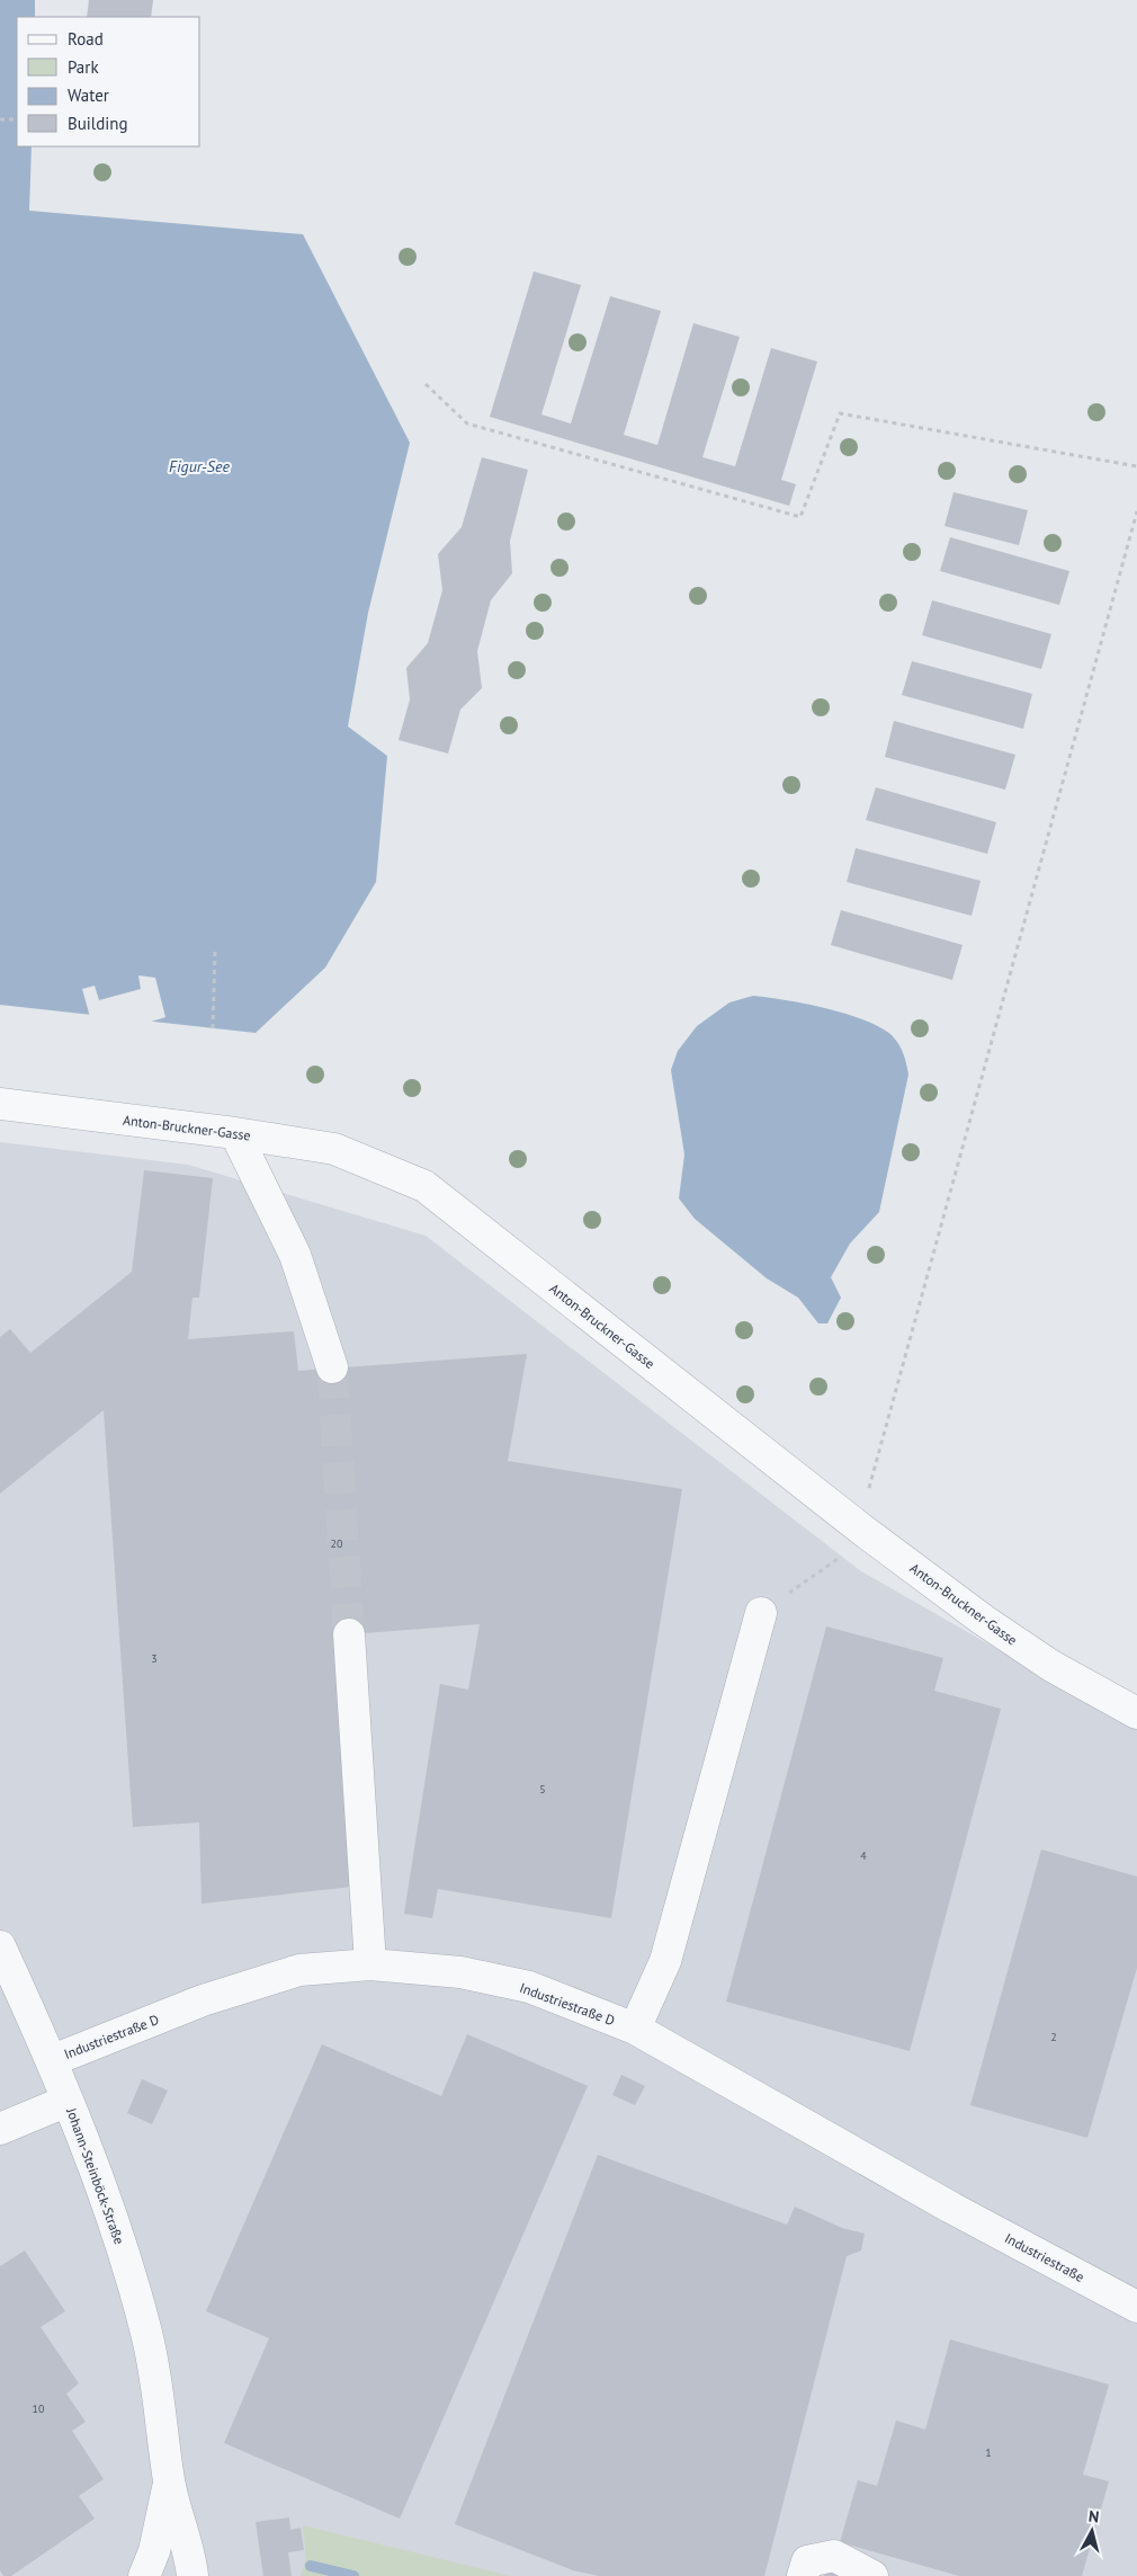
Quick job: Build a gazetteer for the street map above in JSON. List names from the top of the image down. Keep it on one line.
{"streets":{"street":["Anton-Bruckner-Gasse","Industriestraße D","Johann-Steinböck-Straße","Industriestraße"]},"crossings":[["Industriestraße D","Johann-Steinböck-Straße"],["Industriestraße D","Industriestraße"]],"water":["Figur-See"],"house_numbers":["20","3","5","4","2","10","1"],"legend":["Road","Park","Water","Building"],"north":"top"}
